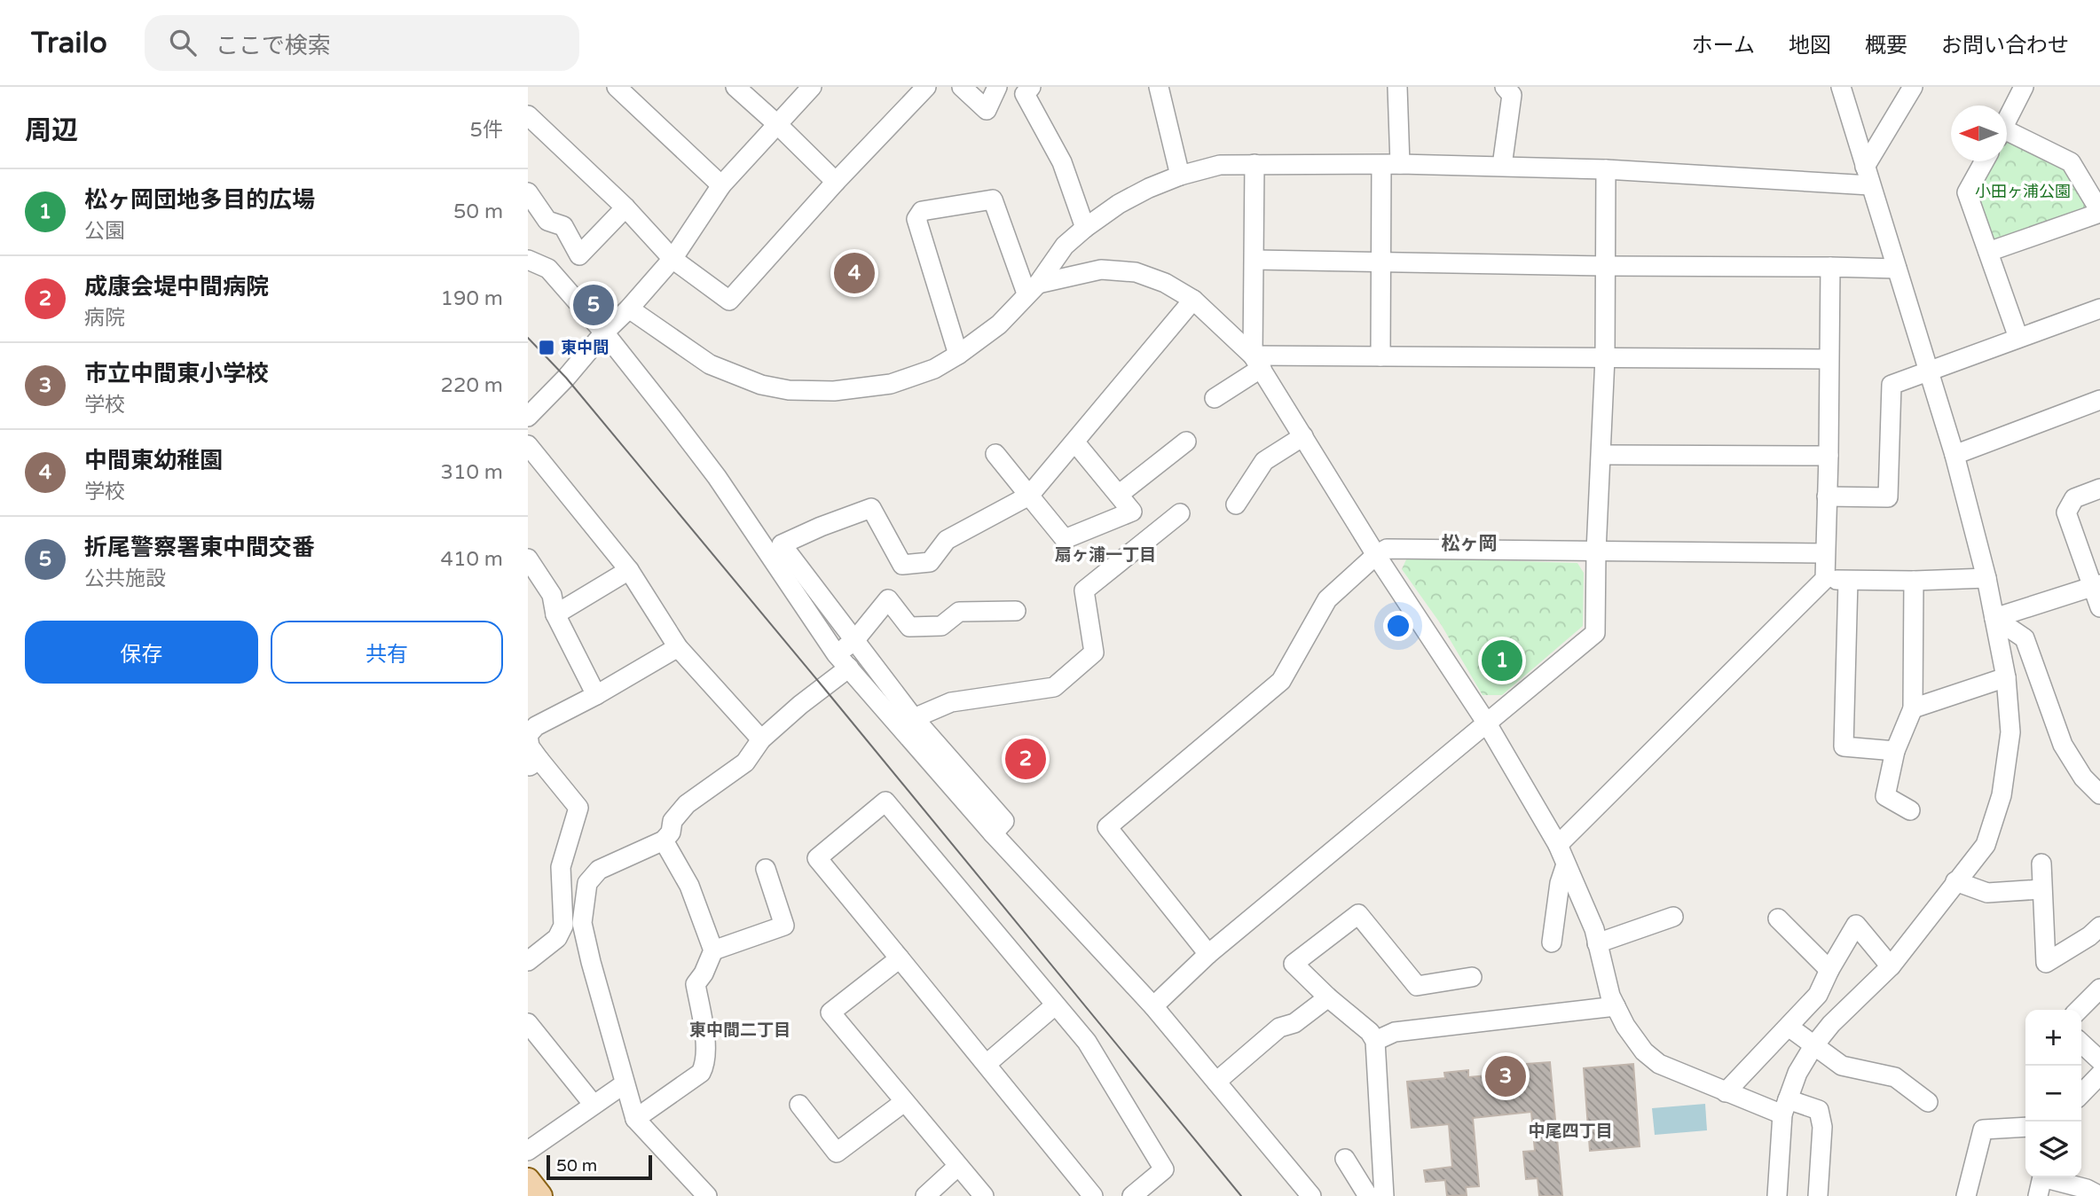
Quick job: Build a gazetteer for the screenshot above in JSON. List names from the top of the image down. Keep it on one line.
{"districts":["松ヶ岡","扇ヶ浦一丁目","東中間二丁目","中尾四丁目"],"parks":["小田ヶ浦公園"],"places":{"transit":["東中間"]},"scale_bar":"50 m","north":"left","page":{"header":"Trailo","search":"ここで検索","nav":["ホーム","地図","概要","お問い合わせ"],"heading":["周辺","5件"],"list":[{"mark":"1","name":"松ヶ岡団地多目的広場","note":"公園","value":"50 m"},{"mark":"2","name":"成康会堤中間病院","note":"病院","value":"190 m"},{"mark":"3","name":"市立中間東小学校","note":"学校","value":"220 m"},{"mark":"4","name":"中間東幼稚園","note":"学校","value":"310 m"},{"mark":"5","name":"折尾警察署東中間交番","note":"公共施設","value":"410 m"}],"pins":["4","5","1","2","3"],"buttons":["保存","共有"],"map_buttons":["+","−"],"scale":"50 m"}}
